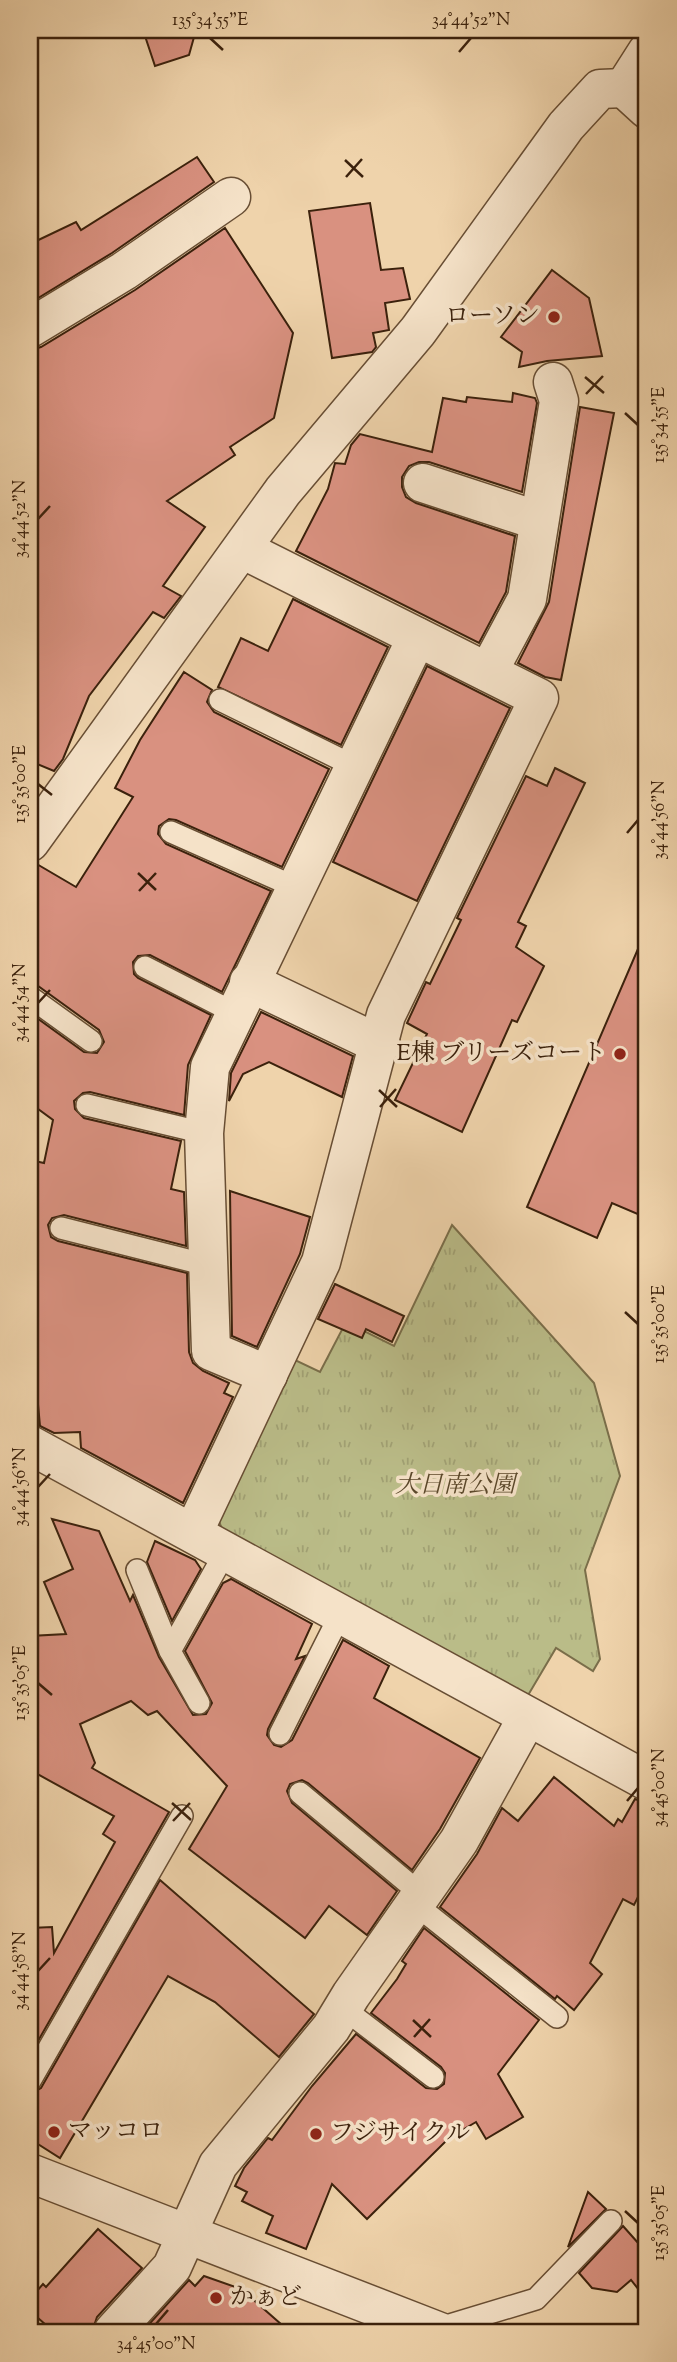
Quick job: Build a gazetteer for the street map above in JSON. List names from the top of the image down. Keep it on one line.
{"parks":["大日南公園"],"places":["ローソン","E棟 ブリーズコート","マッコロ","フジサイクル","かぁど"],"coordinates":["135°34'55\"E","34°44'52\"N","135°35'00\"E","34°44'56\"N","34°44'54\"N","135°35'05\"E","34°45'00\"N","34°44'58\"N"]}
